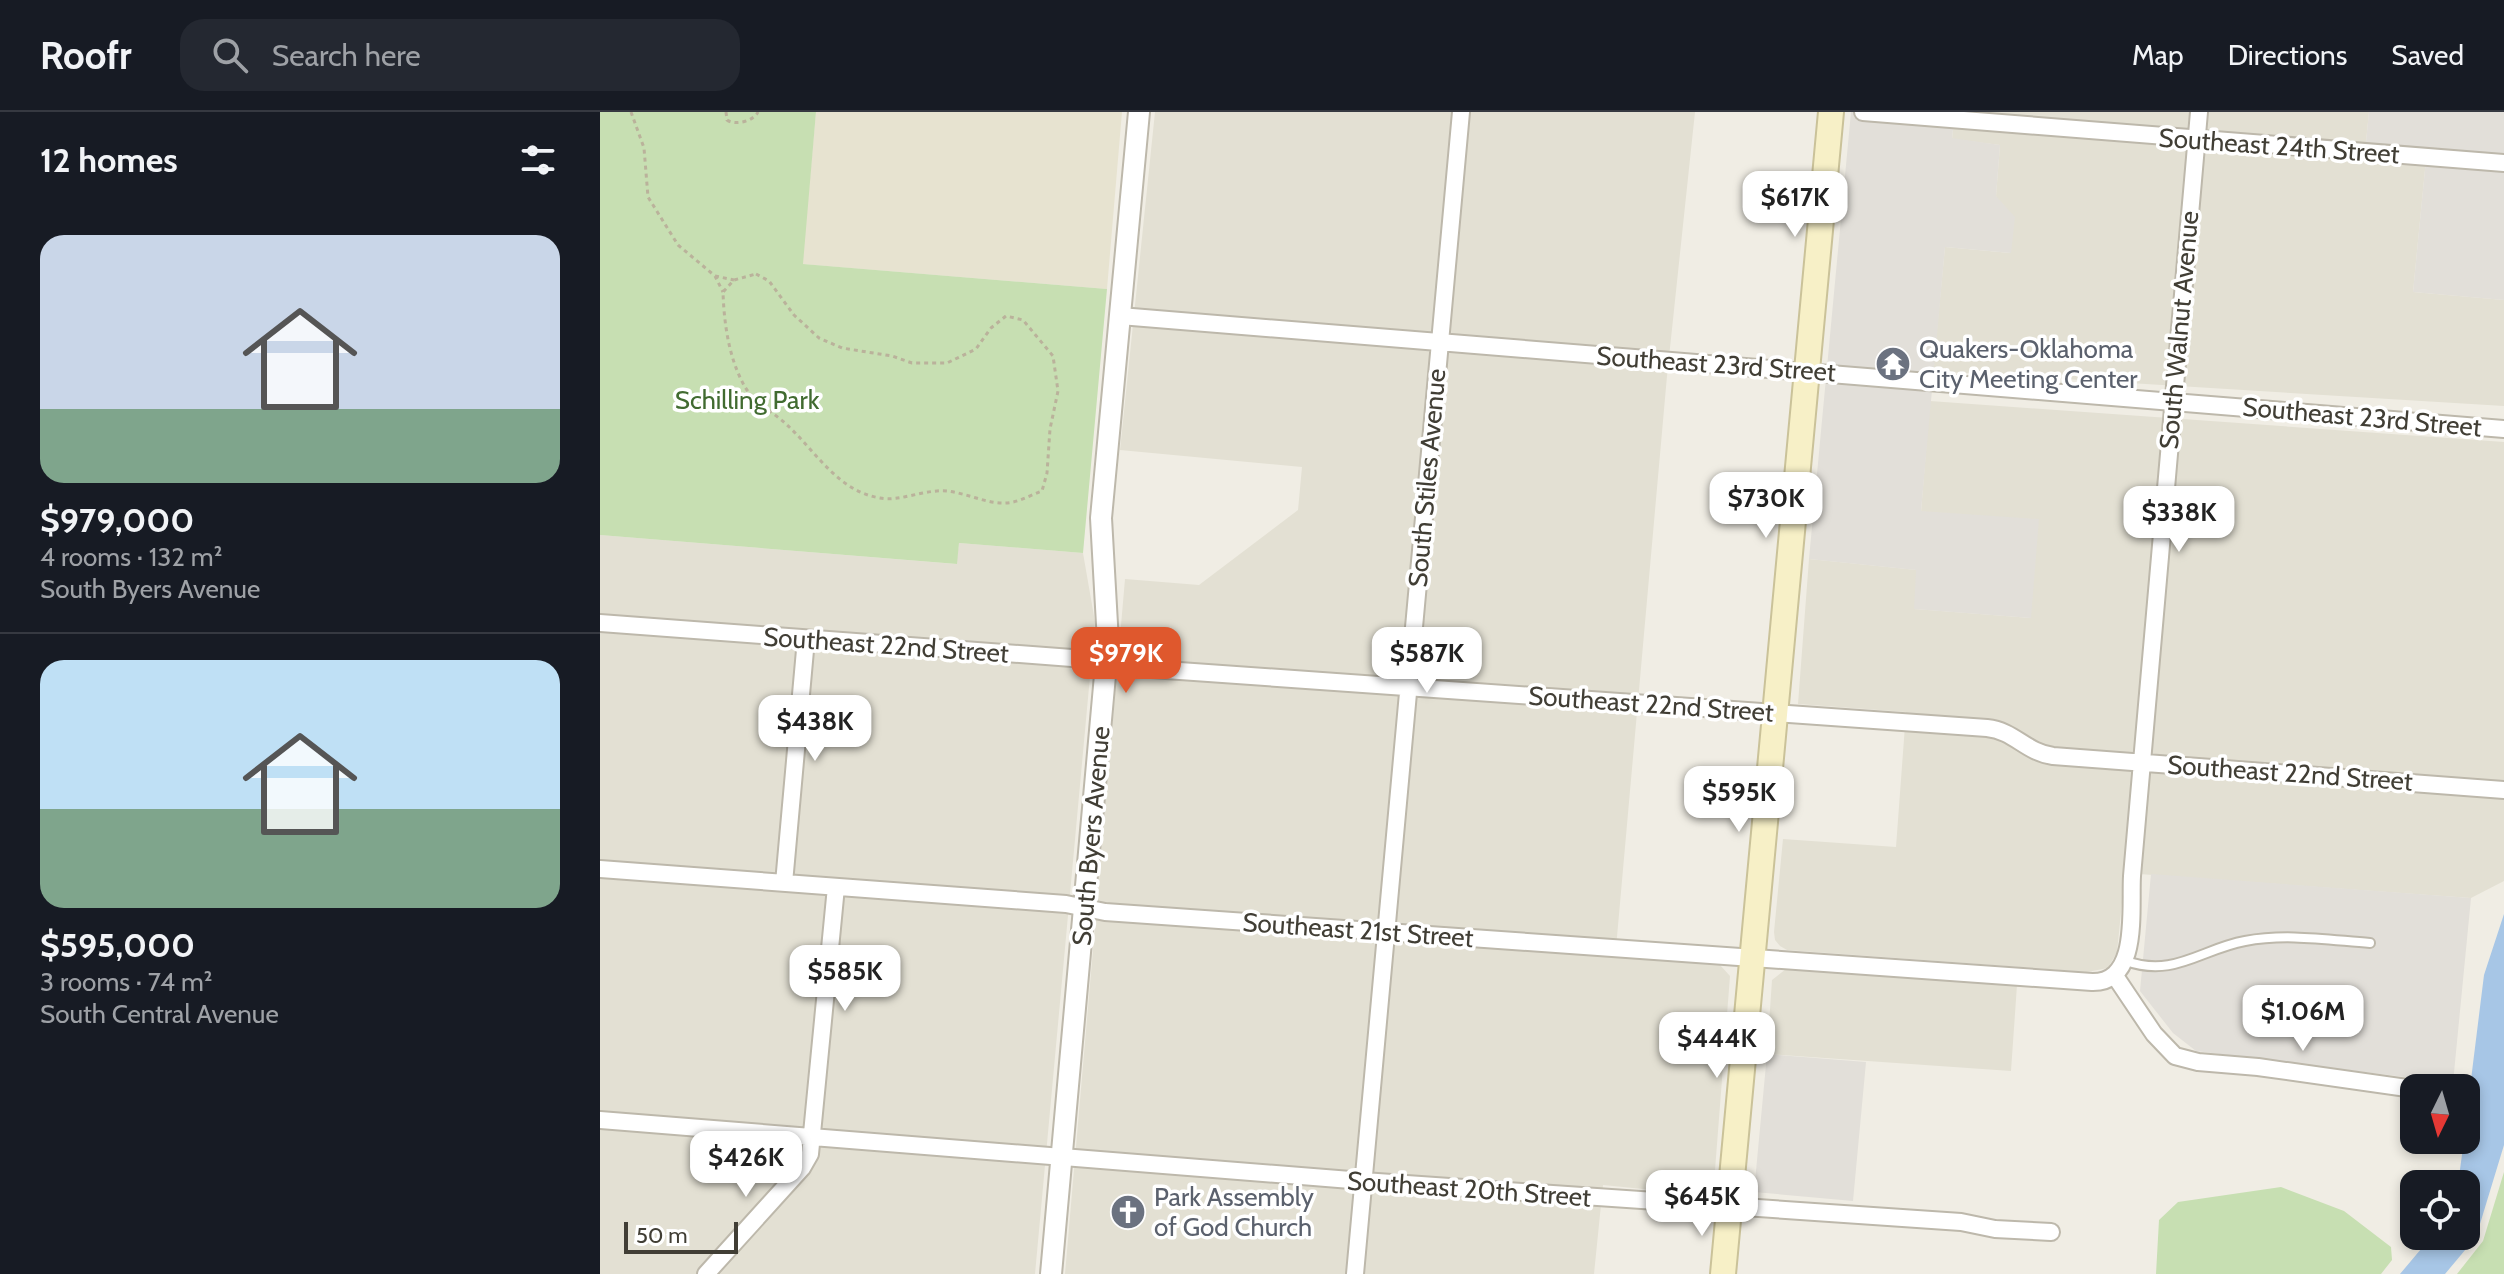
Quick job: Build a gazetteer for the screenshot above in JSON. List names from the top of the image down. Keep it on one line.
{"streets":{"street":["Southeast 24th Street","South Walnut Avenue","Southeast 23rd Street","South Stiles Avenue","Southeast 22nd Street","South Byers Avenue","Southeast 21st Street","Southeast 20th Street"]},"crossings":[["Southeast 24th Street","South Walnut Avenue"],["South Walnut Avenue","Southeast 23rd Street"],["South Walnut Avenue","Southeast 22nd Street"],["Southeast 23rd Street","South Stiles Avenue"],["Southeast 23rd Street","South Byers Avenue"],["South Stiles Avenue","Southeast 22nd Street"],["South Stiles Avenue","Southeast 21st Street"],["South Stiles Avenue","Southeast 20th Street"],["Southeast 22nd Street","South Byers Avenue"],["South Byers Avenue","Southeast 21st Street"],["South Byers Avenue","Southeast 20th Street"]],"parks":["Schilling Park"],"places":{"temple":["Quakers-Oklahoma City Meeting Center"],"church":["Park Assembly of God Church"]},"scale_bar":"50 m","north":"bottom","page":{"header":"Roofr","search":"Search here","nav":["Map","Directions","Saved"],"heading":"12 homes","price":["$617K","$730K","$338K","$979K","$587K","$438K","$595K","$585K","$1.06M","$444K","$426K","$645K"],"list":[{"name":"$979,000","note":"4 rooms · 132 m² · South Byers Avenue"},{"name":"$595,000","note":"3 rooms · 74 m² · South Central Avenue"}],"scale":"50 m"}}
